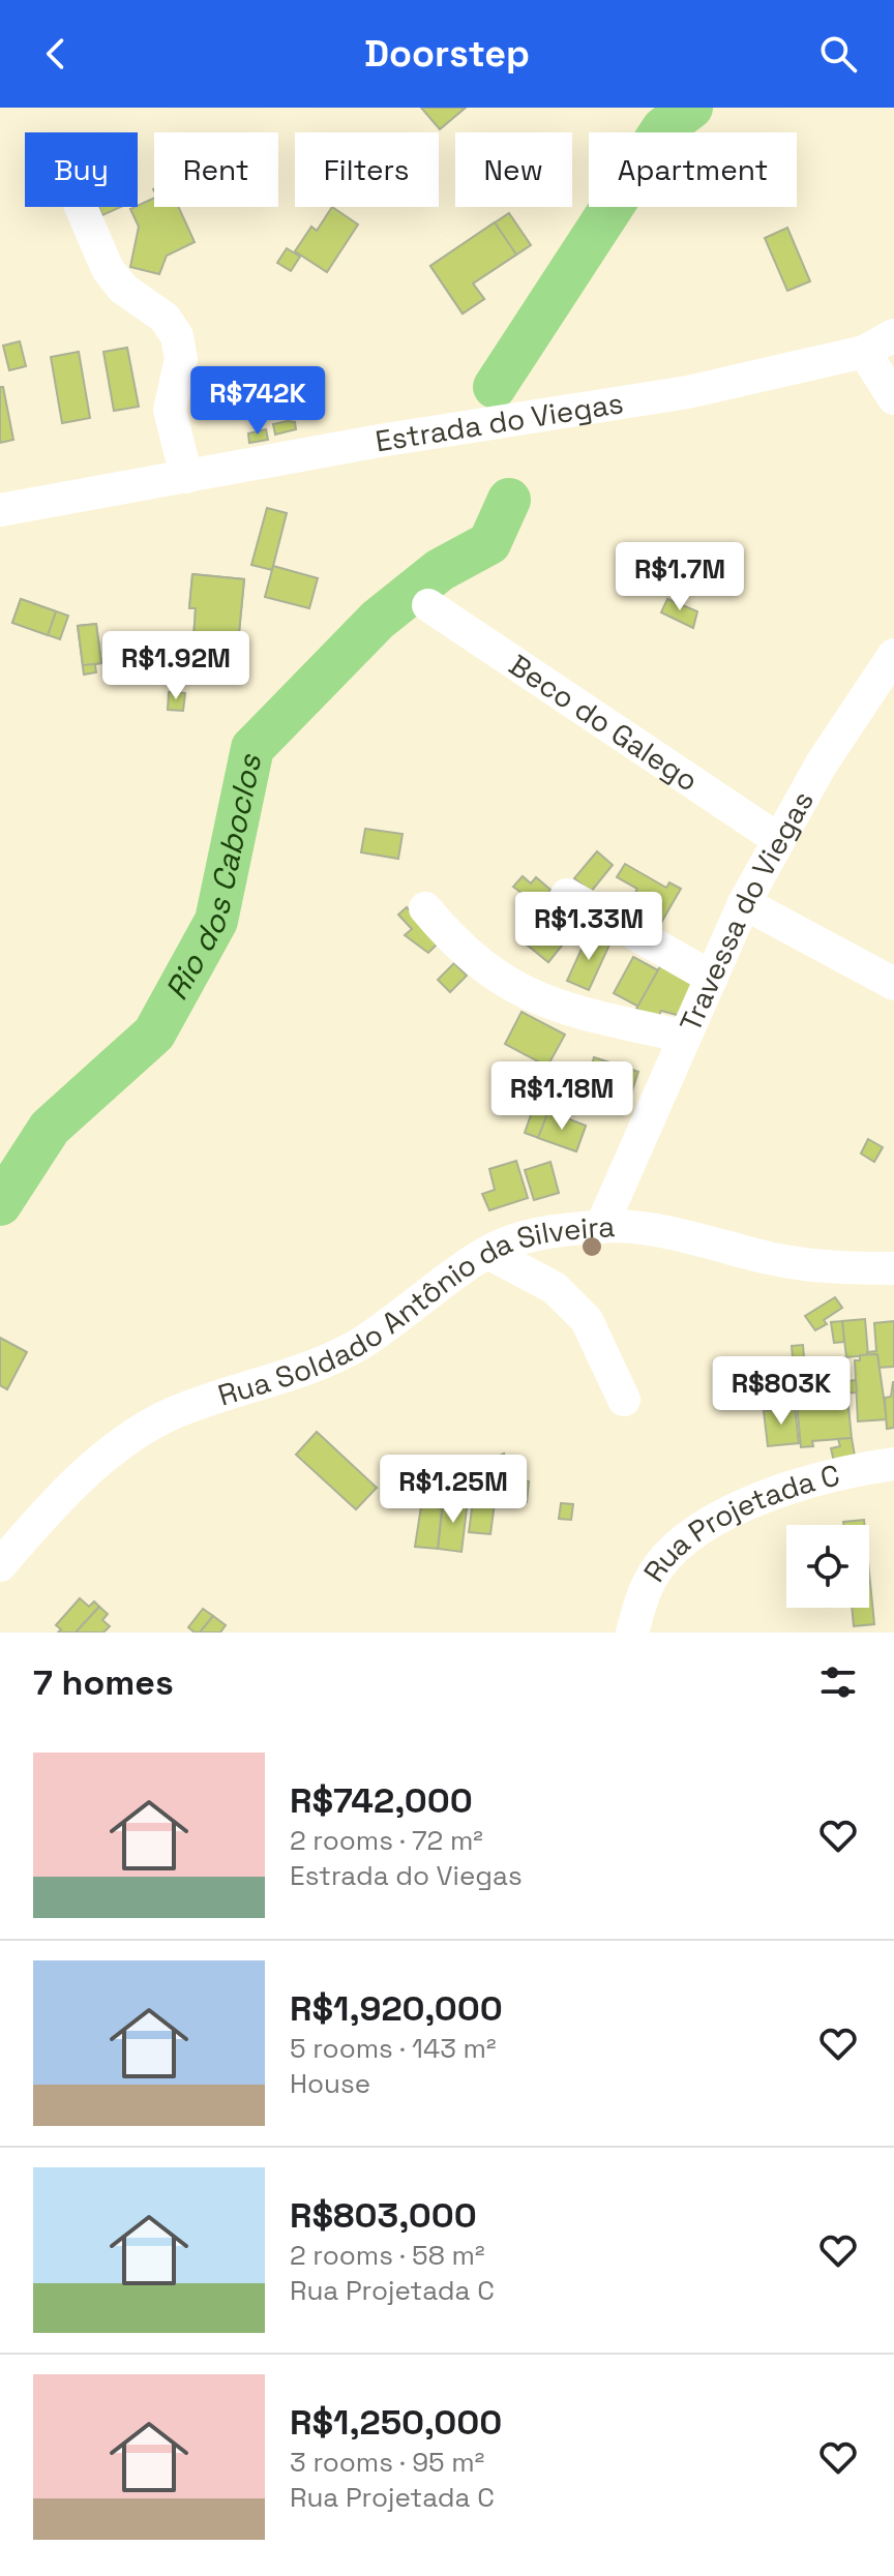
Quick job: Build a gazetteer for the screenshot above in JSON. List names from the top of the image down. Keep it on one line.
{"streets":{"street":["Estrada do Viegas","Beco do Galego","Travessa do Viegas","Rua Soldado Antônio da Silveira","Rua Projetada C"]},"crossings":[["Beco do Galego","Travessa do Viegas"],["Travessa do Viegas","Rua Soldado Antônio da Silveira"]],"water":["Rio dos Caboclos"],"page":{"header":"Doorstep","chip":["Buy","Rent","Filters","New","Apartment"],"price":["R$742K","R$1.7M","R$1.92M","R$1.33M","R$1.18M","R$803K","R$1.25M"],"heading":"7 homes","list":[{"name":"R$742,000","note":"2 rooms · 72 m² · Estrada do Viegas"},{"name":"R$1,920,000","note":"5 rooms · 143 m² · House"},{"name":"R$803,000","note":"2 rooms · 58 m² · Rua Projetada C"},{"name":"R$1,250,000","note":"3 rooms · 95 m² · Rua Projetada C"}]}}
